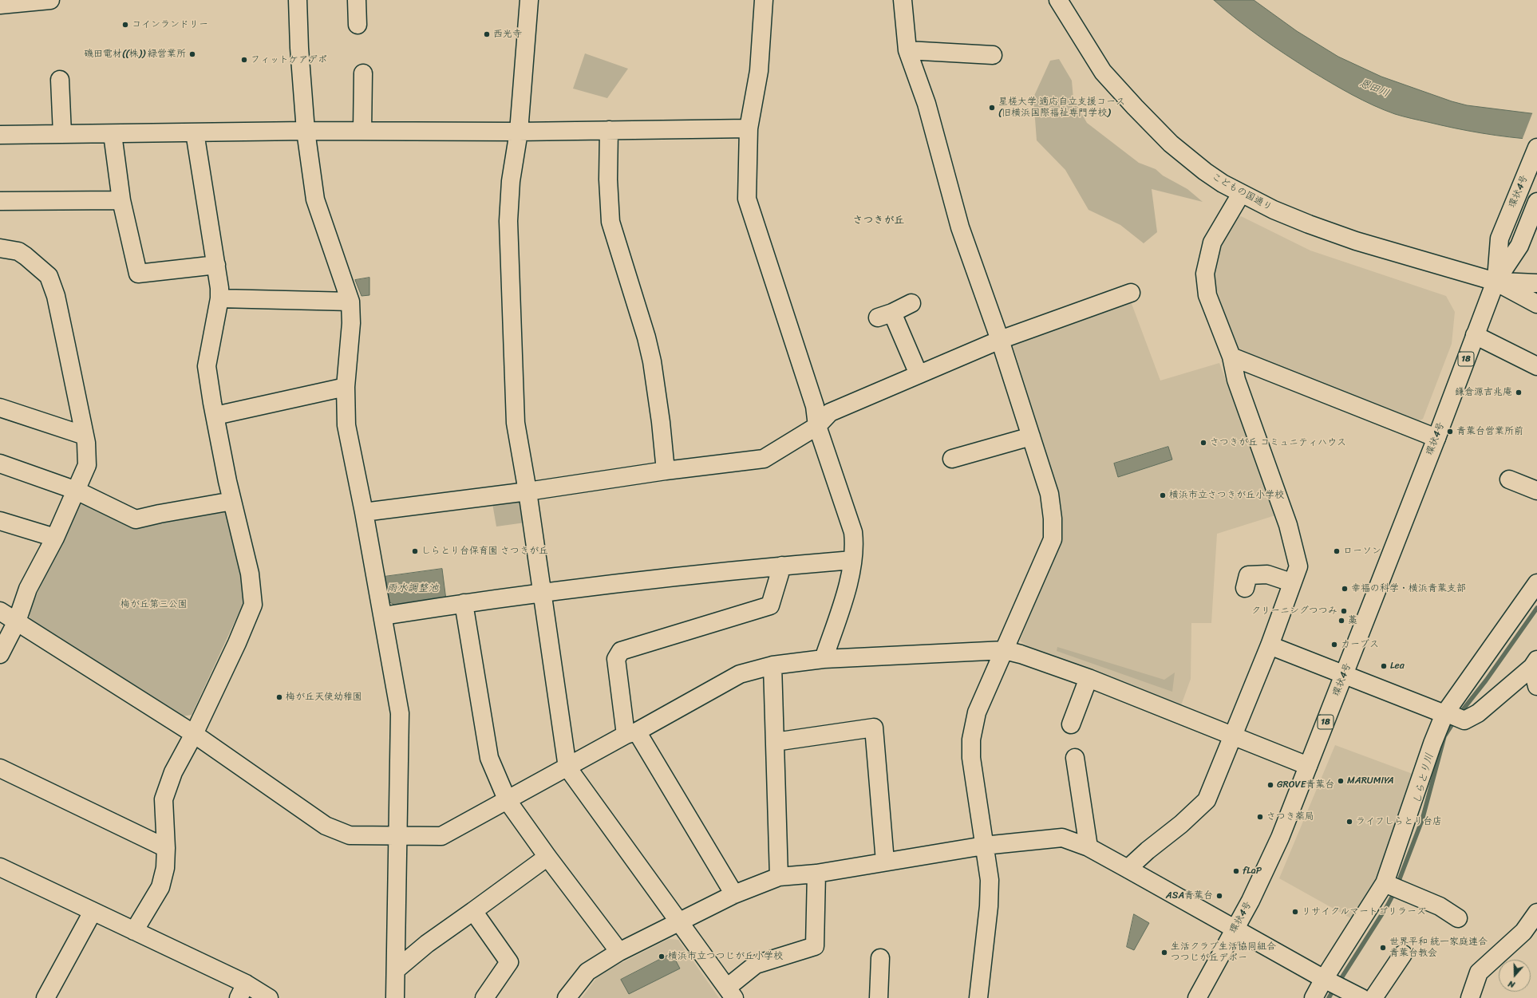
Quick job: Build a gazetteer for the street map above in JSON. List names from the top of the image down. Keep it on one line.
{"streets":{"street":["環状4号","こどもの国通り","18"]},"crossings":[["環状4号","こどもの国通り"]],"districts":["さつきが丘"],"water":["恩田川","雨水調整池","しらとり川"],"parks":["梅が丘第三公園"],"places":["コインランドリー","西光寺","磯田電材((株)) 緑営業所","フィットケアデポ","星槎大学 適応自立支援コース (旧横浜国際福祉専門学校)","鎌倉源吉兆庵","青葉台営業所前","さつきが丘 コミュニティハウス","横浜市立さつきが丘小学校","しらとり台保育園 さつきが丘","ローソン","幸福の科学・横浜青葉支部","クリーニングつつみ","藁","カーブス","Lea","梅が丘天使幼稚園","MARUMIYA","GROVE青葉台","さつき薬局","ライフしらとり台店","fLaP","ASA青葉台","リサイクルマートゴリラーズ","世界平和 統一家庭連合 青葉台教会","生活クラブ生活協同組合 つつじが丘デポー","横浜市立つつじが丘小学校"],"north":"bottom"}
